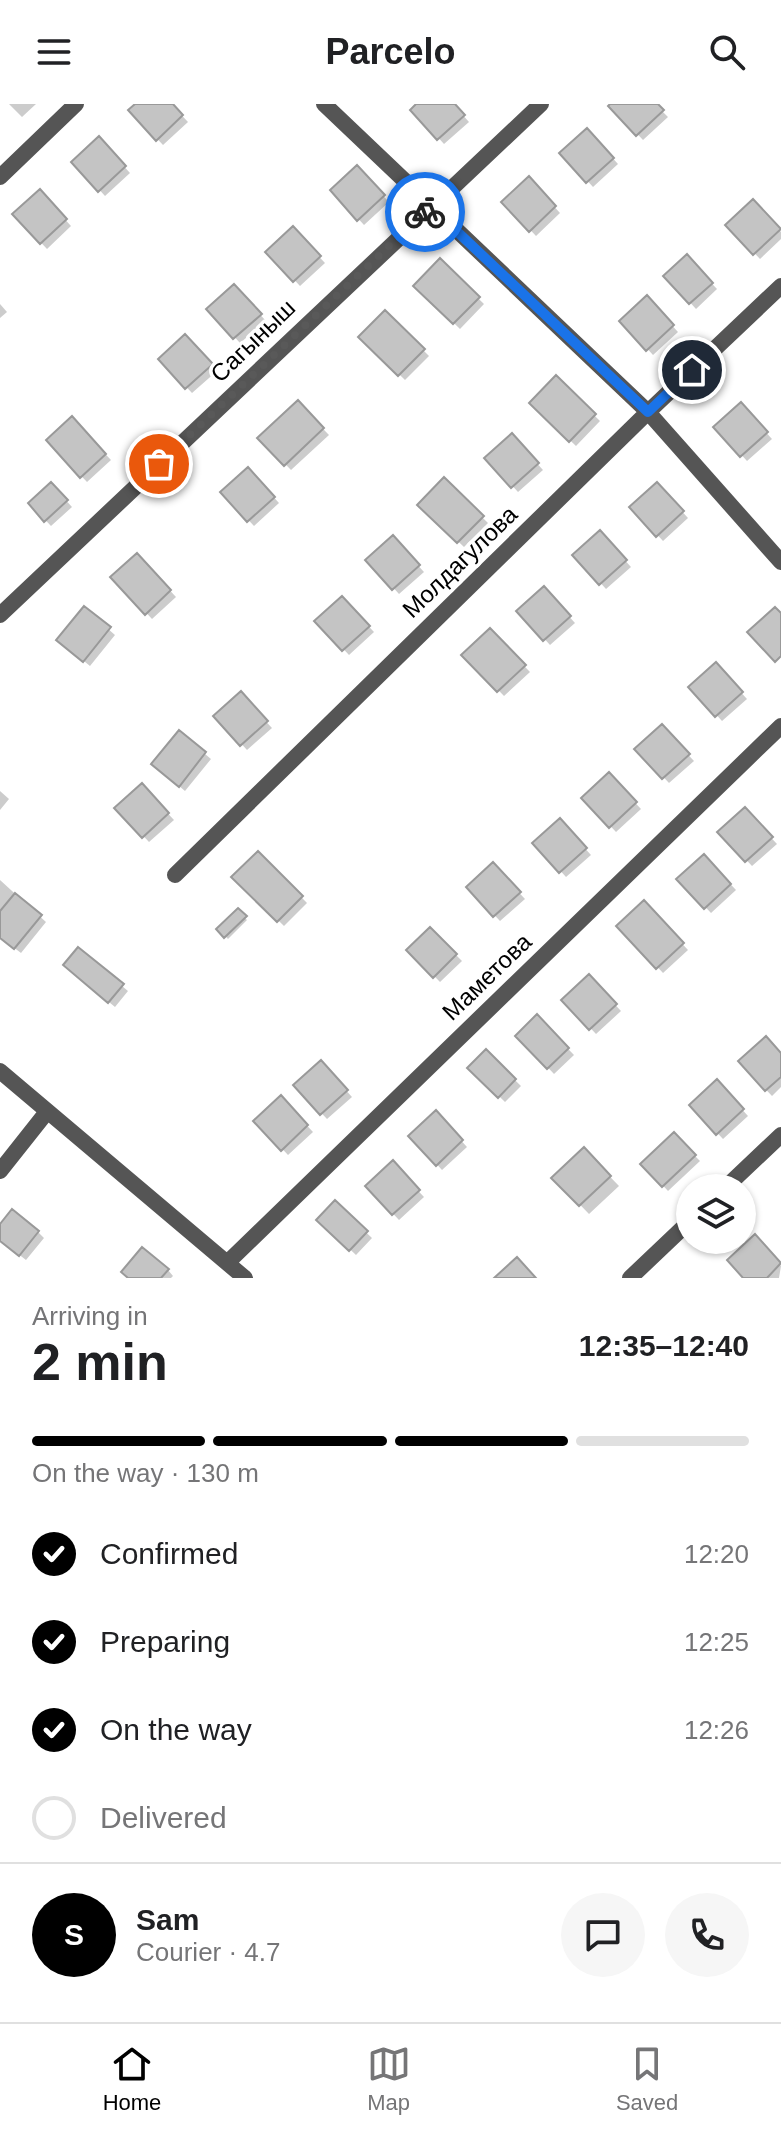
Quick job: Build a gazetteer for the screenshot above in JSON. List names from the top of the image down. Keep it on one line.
{"streets":{"street":["Сагыныш","Молдагулова","Маметова"]},"page":{"header":"Parcelo","heading":["2 min","Arriving in","12:35–12:40"],"panel":["Sam","Courier · 4.7"],"bar":"On the way · 130 m","list":[["Confirmed","12:20"],["Preparing","12:25"],["On the way","12:26"],"Delivered"],"round":"S","tabs":["Home","Map","Saved"]}}
